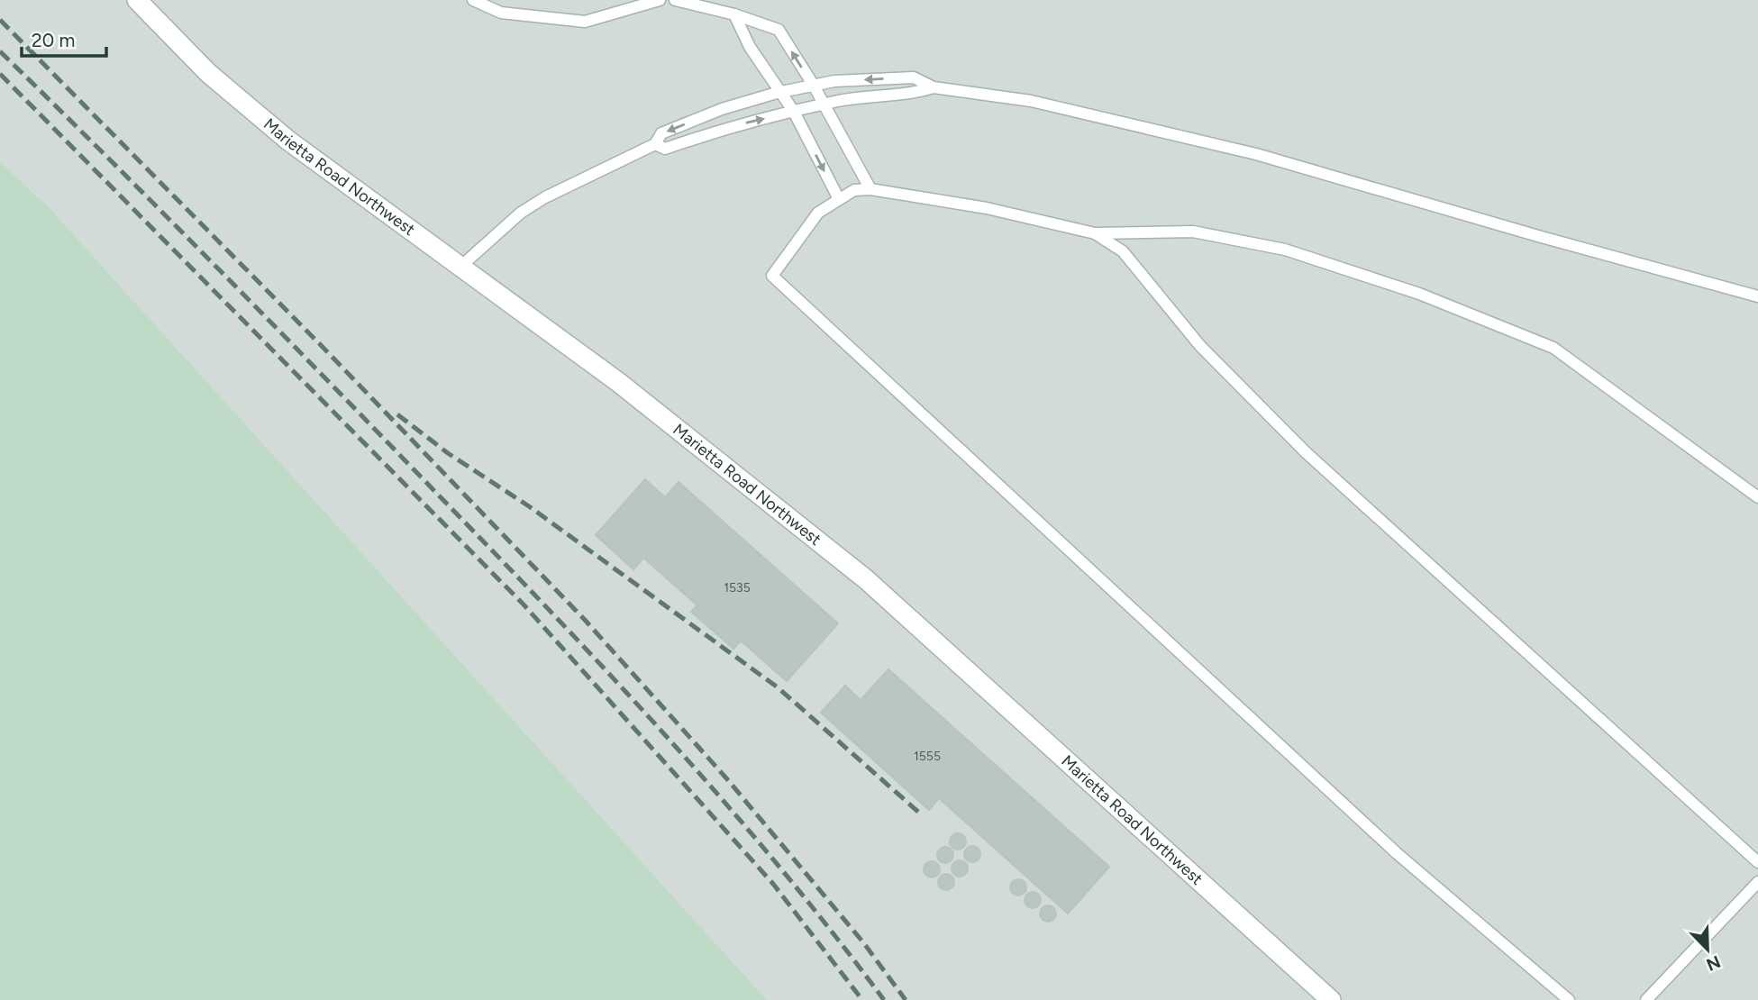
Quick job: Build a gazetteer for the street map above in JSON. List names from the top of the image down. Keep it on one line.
{"streets":{"street":["Marietta Road Northwest"]},"house_numbers":["1535","1555"],"scale_bar":"20 m","north":"bottom right"}
